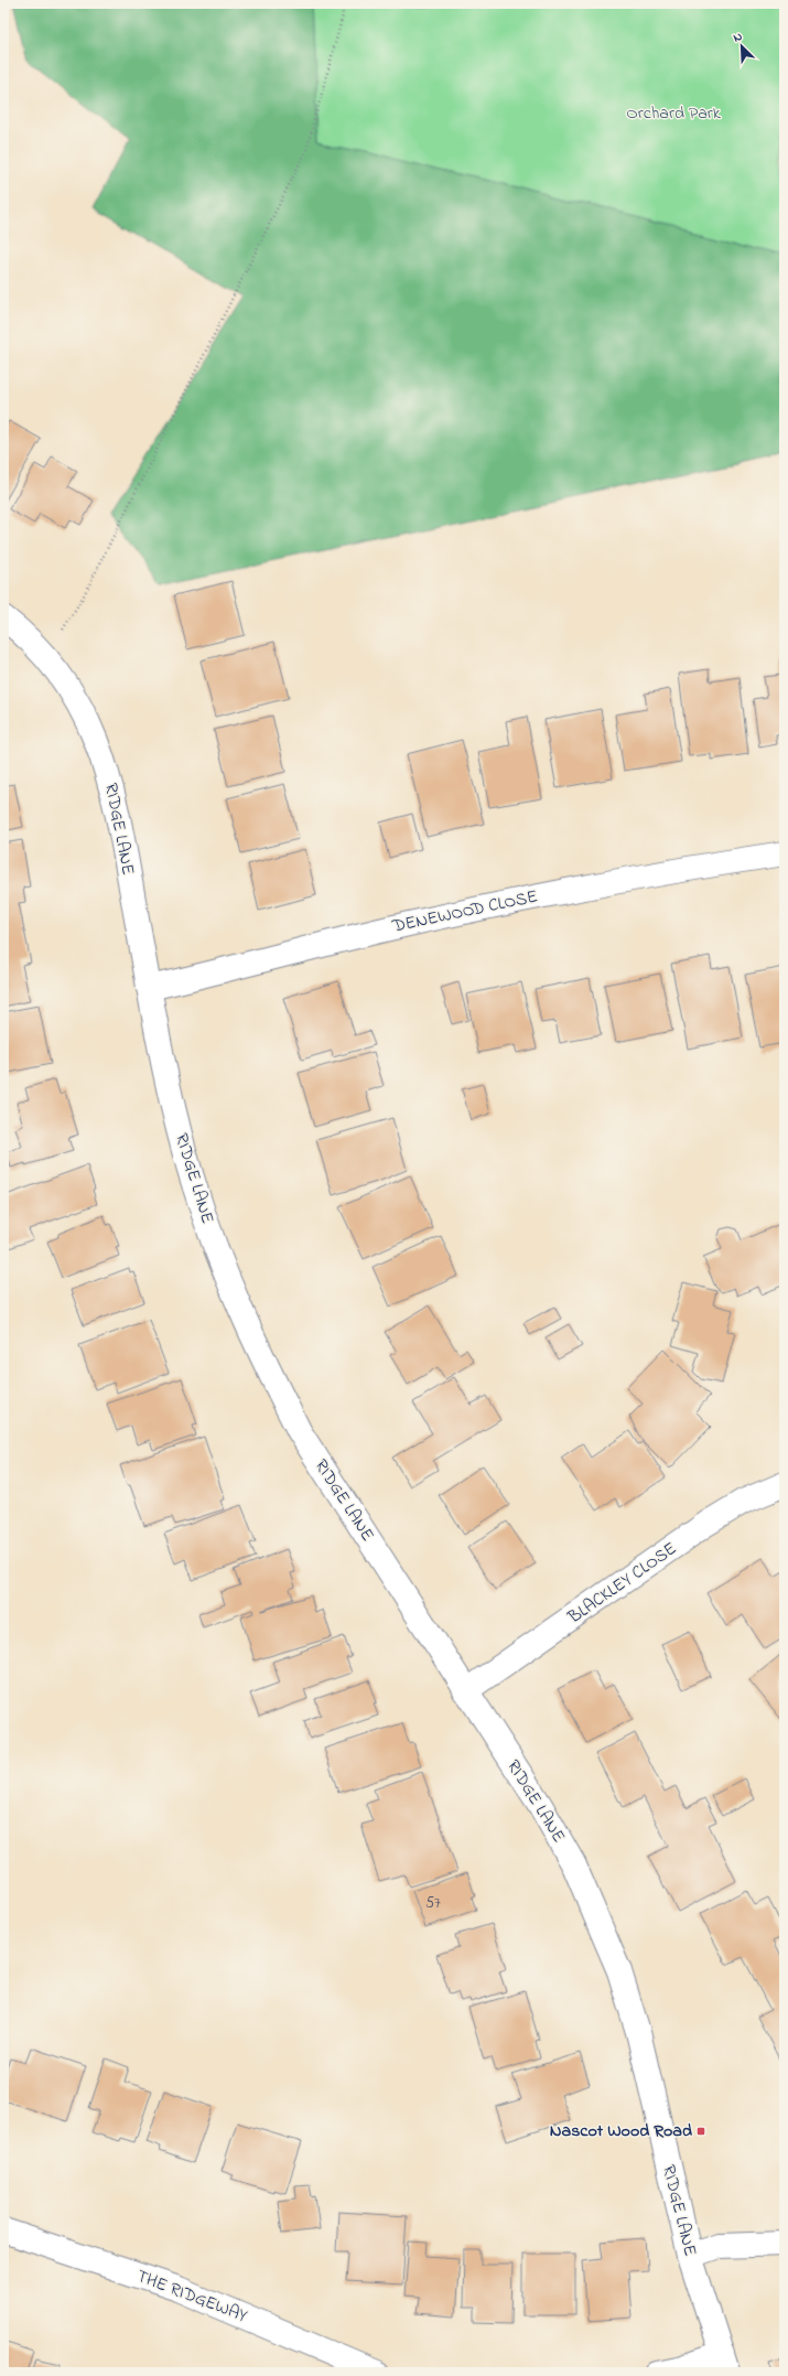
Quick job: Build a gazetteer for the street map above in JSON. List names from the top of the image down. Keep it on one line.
{"streets":{"street":["RIDGE LANE","DENEWOOD CLOSE","BLACKLEY CLOSE","THE RIDGEWAY"]},"crossings":[["RIDGE LANE","DENEWOOD CLOSE"],["RIDGE LANE","BLACKLEY CLOSE"]],"parks":["Orchard Park"],"places":{"transit":["Nascot Wood Road"]},"house_numbers":["57"],"north":"top left"}
